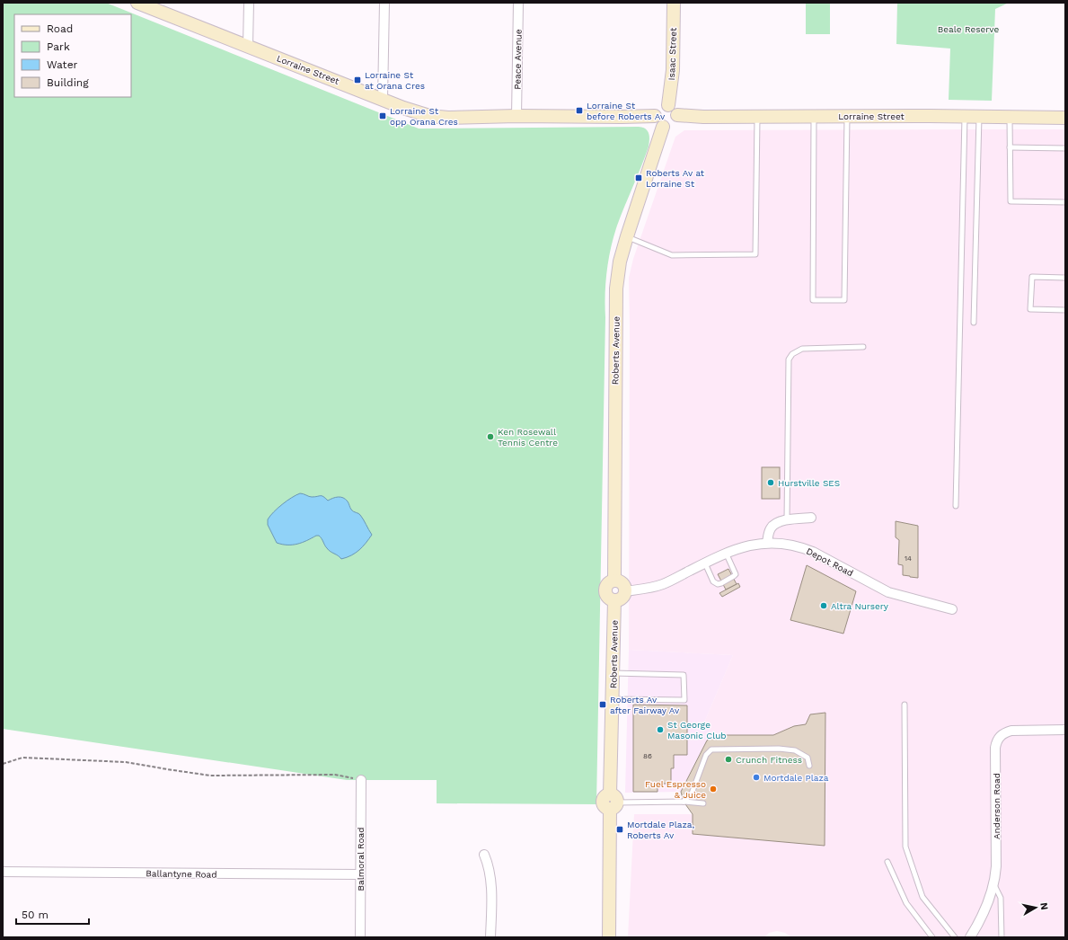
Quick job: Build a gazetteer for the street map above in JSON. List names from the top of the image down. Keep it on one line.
{"streets":{"street":["Isaac Street","Peace Avenue","Lorraine Street","Roberts Avenue","Depot Road","Anderson Road","Balmoral Road","Ballantyne Road"]},"crossings":[["Isaac Street","Lorraine Street"],["Isaac Street","Roberts Avenue"],["Peace Avenue","Lorraine Street"],["Lorraine Street","Roberts Avenue"],["Roberts Avenue","Depot Road"],["Balmoral Road","Ballantyne Road"]],"parks":["Beale Reserve"],"places":{"transit":["Lorraine St at Orana Cres","Lorraine St before Roberts Av","Lorraine St opp Orana Cres","Roberts Av at Lorraine St","Roberts Av after Fairway Av","Mortdale Plaza, Roberts Av"],"other":["Ken Rosewall Tennis Centre","Hurstville SES","Altra Nursery","St George Masonic Club","Crunch Fitness","Mortdale Plaza","Fuel Espresso & Juice"]},"house_numbers":["14","86"],"legend":["Road","Park","Water","Building"],"scale_bar":"50 m","north":"right"}
